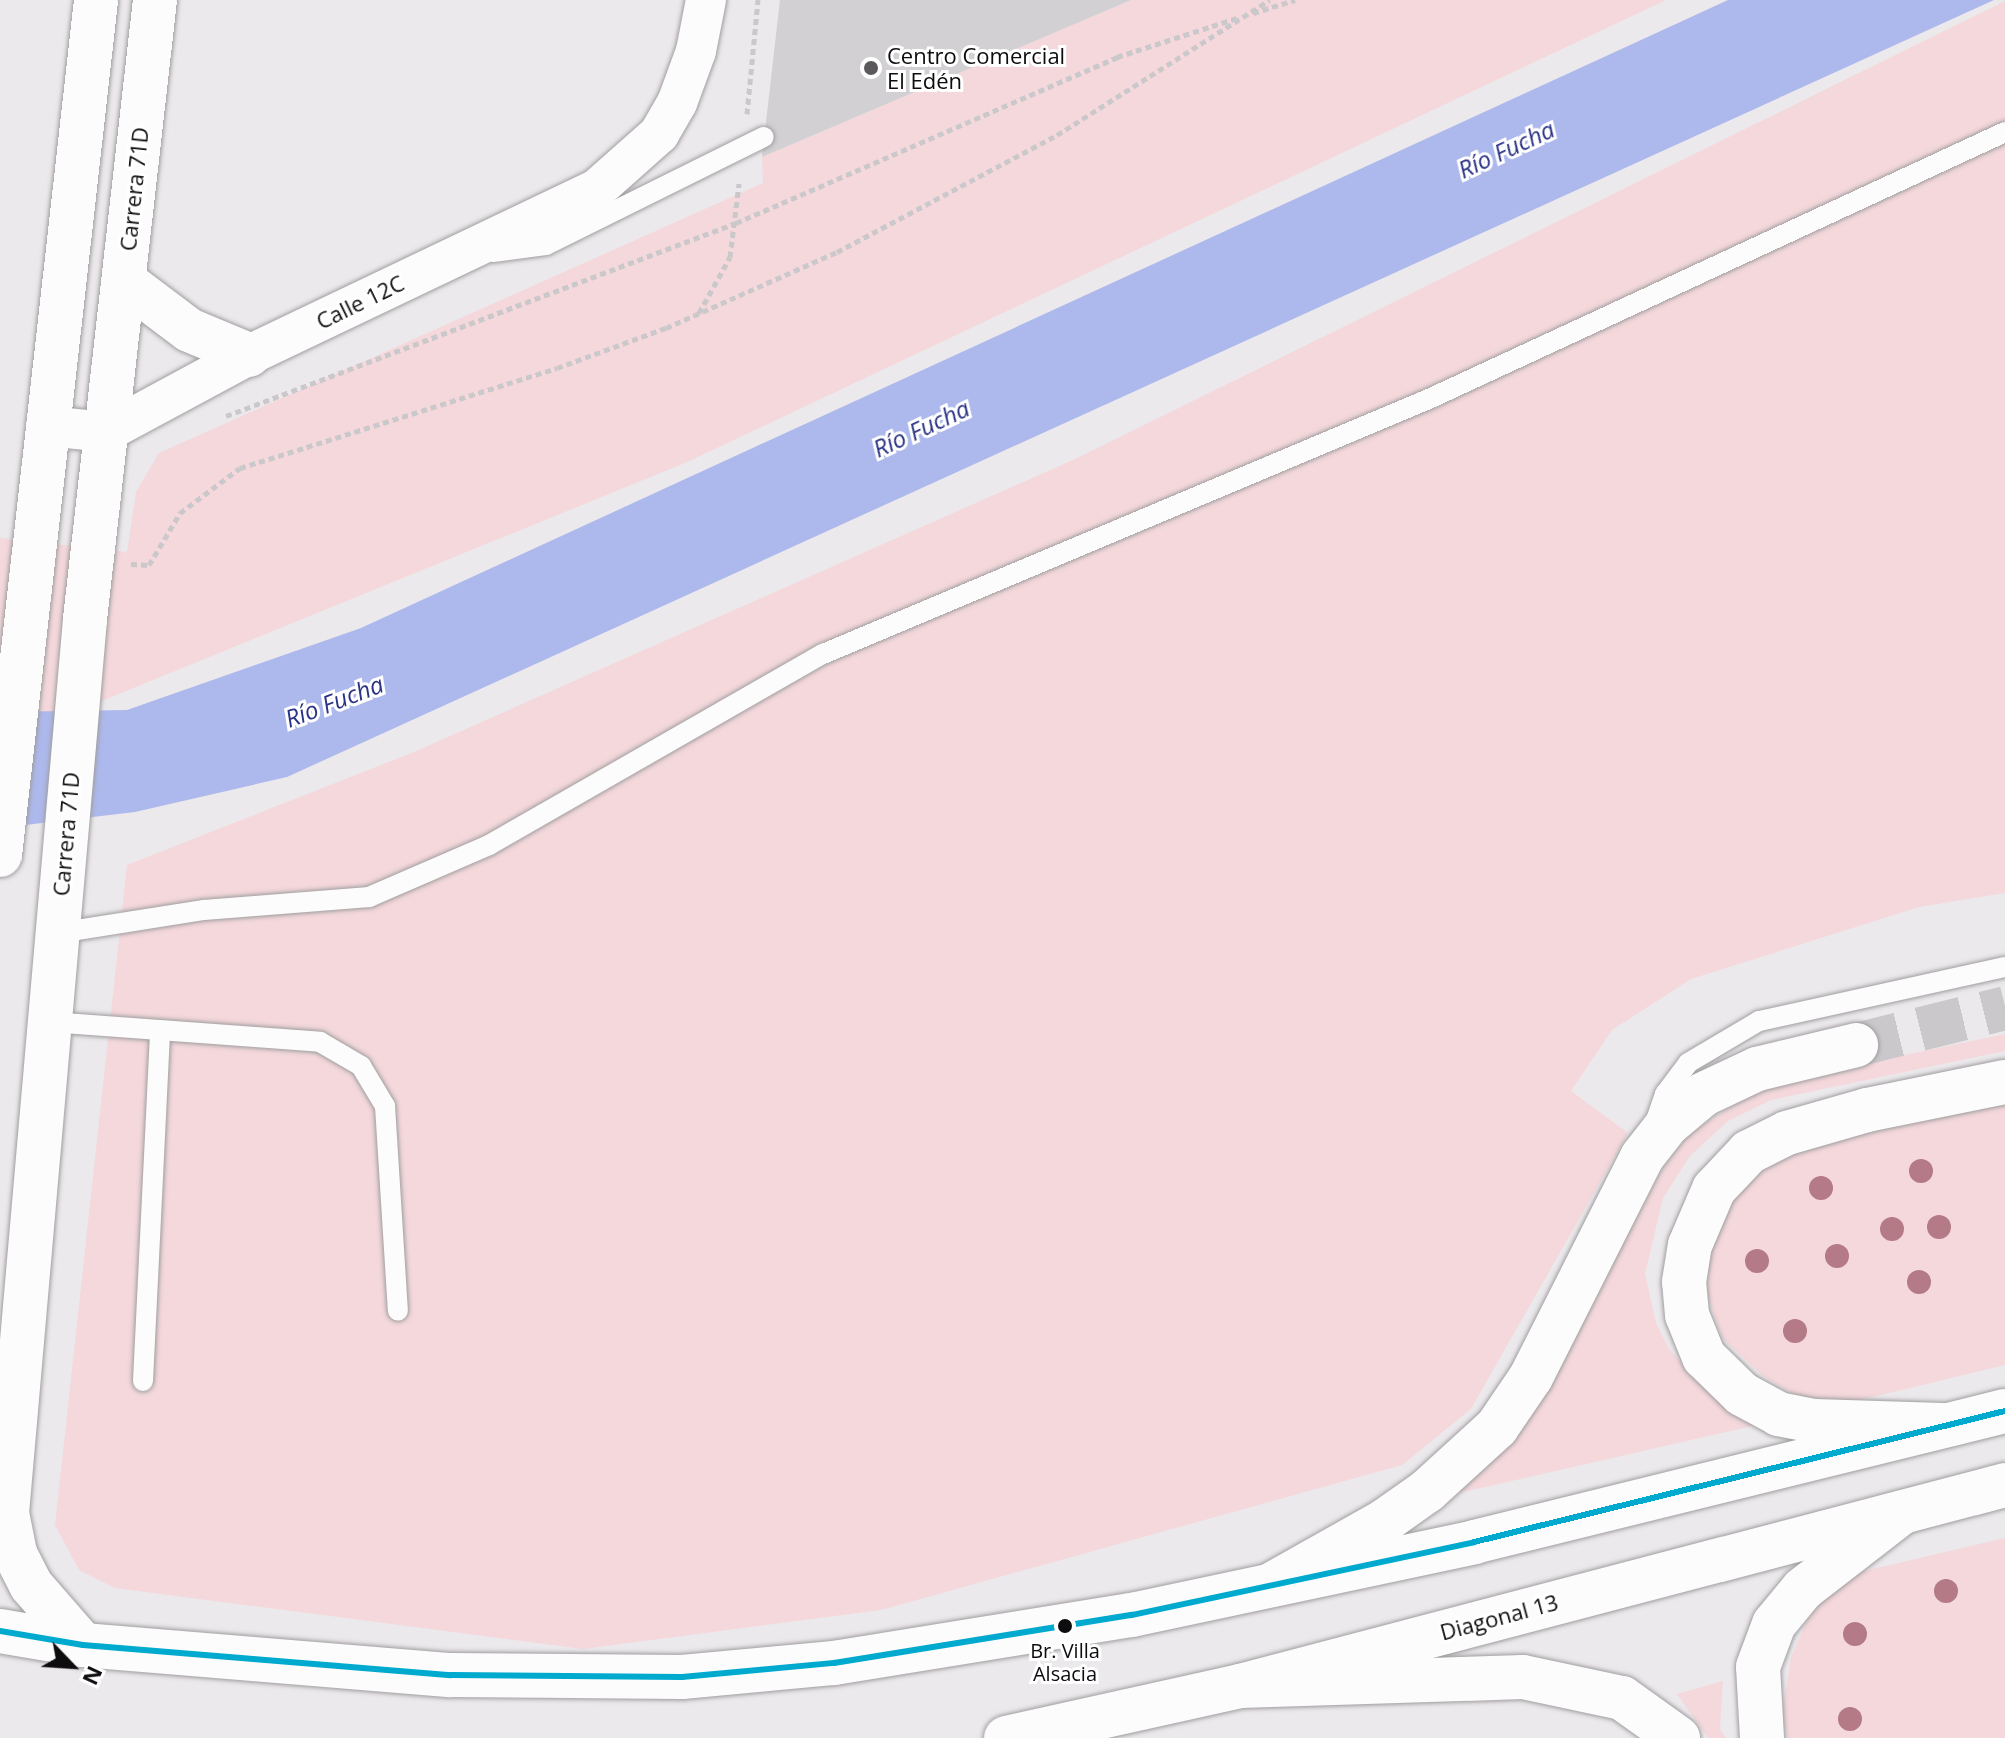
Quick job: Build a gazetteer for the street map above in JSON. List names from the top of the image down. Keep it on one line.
{"streets":{"main road":["Carrera 71D","Diagonal 13"],"street":["Calle 12C"]},"crossings":[["Carrera 71D","Calle 12C"]],"water":["Río Fucha"],"places":["Centro Comercial El Edén","Br. Villa Alsacia"],"north":"bottom right"}
